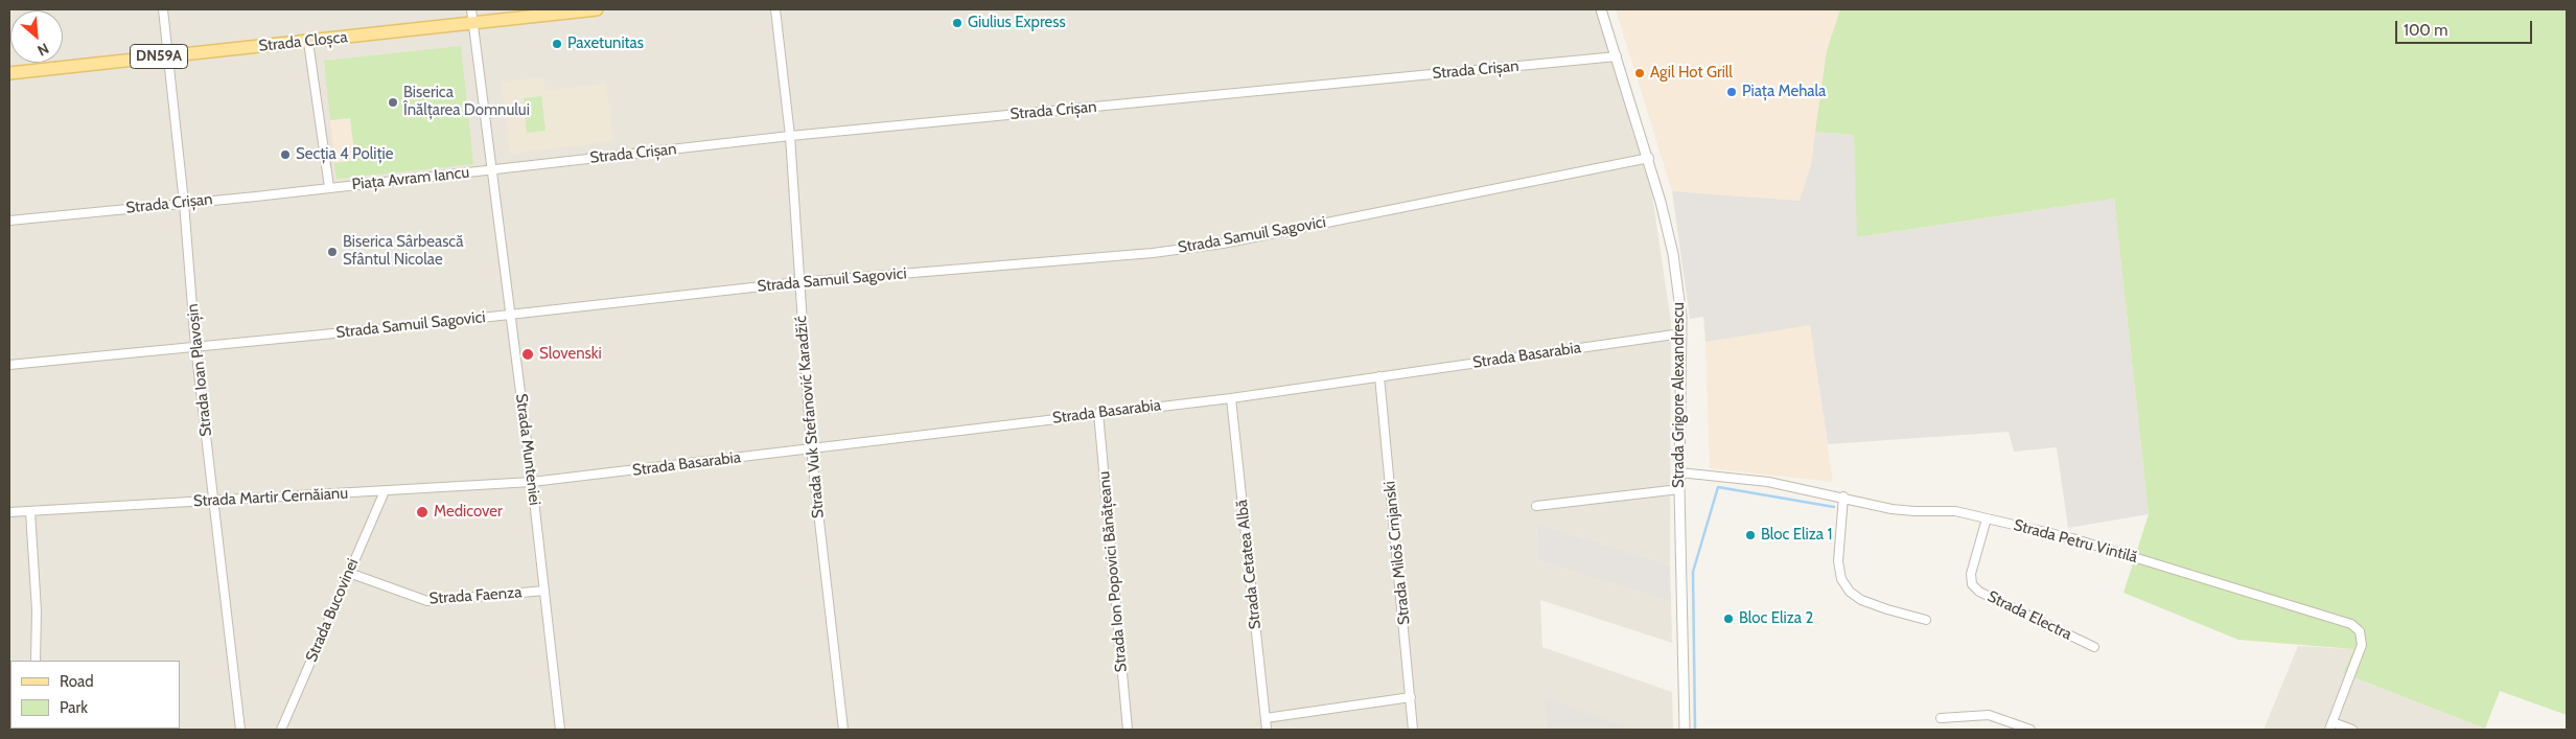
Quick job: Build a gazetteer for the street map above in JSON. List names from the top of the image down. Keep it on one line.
{"streets":{"main road":["Strada Cloșca","DN59A"],"street":["Strada Crișan","Piața Avram Iancu","Strada Samuil Sagovici","Strada Basarabia","Strada Ioan Plavoșin","Strada Grigore Alexandrescu","Strada Vuk Stefanović Karadžić","Strada Munteniei","Strada Martir Cernăianu","Strada Petru Vintilă","Strada Miloš Crnjanski","Strada Cetatea Albă","Strada Ion Popovici Bănățeanu","Strada Faenza","Strada Bucovinei","Strada Electra"]},"crossings":[["Strada Cloșca","Piața Avram Iancu"],["Strada Cloșca","Strada Ioan Plavoșin"],["Strada Crișan","Piața Avram Iancu"],["Strada Crișan","Strada Ioan Plavoșin"],["Strada Crișan","Strada Grigore Alexandrescu"],["Strada Crișan","Strada Vuk Stefanović Karadžić"],["Strada Crișan","Strada Munteniei"],["Piața Avram Iancu","Strada Munteniei"],["Strada Samuil Sagovici","Strada Ioan Plavoșin"],["Strada Samuil Sagovici","Strada Grigore Alexandrescu"],["Strada Samuil Sagovici","Strada Vuk Stefanović Karadžić"],["Strada Samuil Sagovici","Strada Munteniei"],["Strada Basarabia","Strada Grigore Alexandrescu"],["Strada Basarabia","Strada Vuk Stefanović Karadžić"],["Strada Basarabia","Strada Munteniei"],["Strada Basarabia","Strada Martir Cernăianu"],["Strada Basarabia","Strada Miloš Crnjanski"],["Strada Basarabia","Strada Cetatea Albă"],["Strada Basarabia","Strada Ion Popovici Bănățeanu"],["Strada Ioan Plavoșin","Strada Martir Cernăianu"],["Strada Grigore Alexandrescu","Strada Petru Vintilă"],["Strada Munteniei","Strada Martir Cernăianu"],["Strada Munteniei","Strada Faenza"],["Strada Martir Cernăianu","Strada Bucovinei"],["Strada Petru Vintilă","Strada Electra"],["Strada Faenza","Strada Bucovinei"]],"places":["Giulius Express","Paxetunitas","Agil Hot Grill","Piața Mehala","Biserica Înălțarea Domnului","Secția 4 Poliție","Biserica Sârbească Sfântul Nicolae","Slovenski","Medicover","Bloc Eliza 1","Bloc Eliza 2"],"legend":["Road","Park"],"scale_bar":"100 m","north":"bottom right"}
